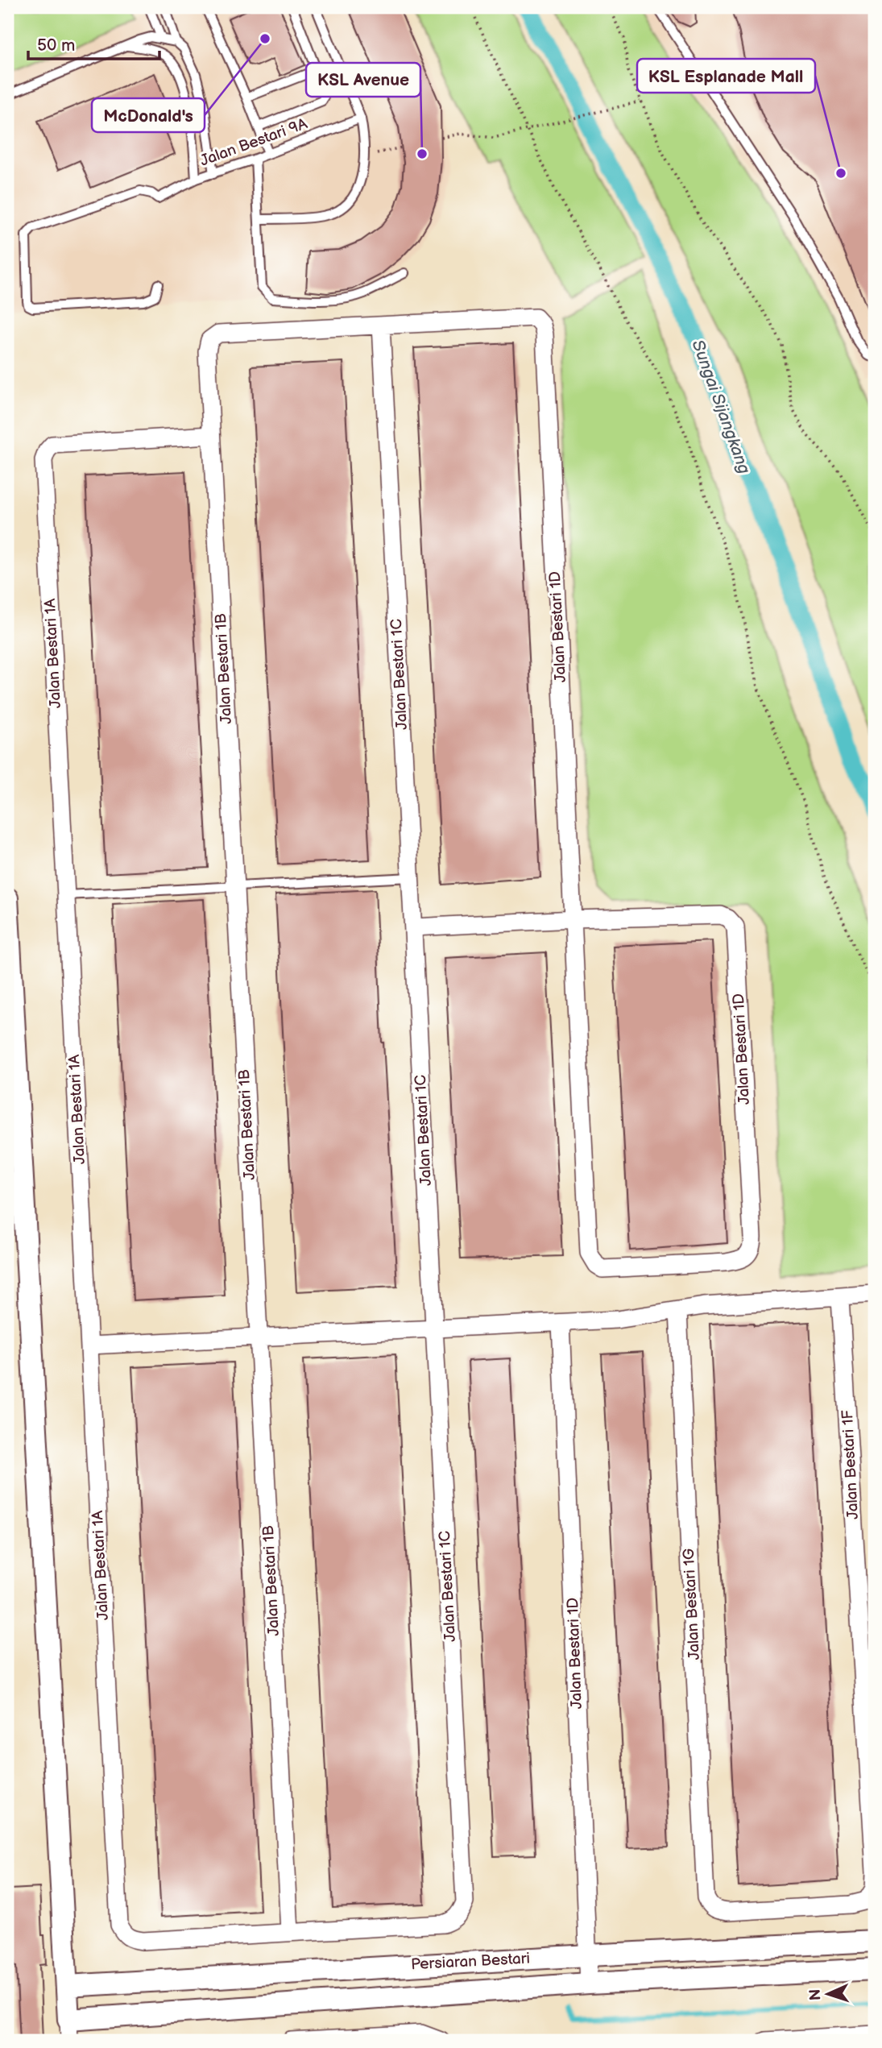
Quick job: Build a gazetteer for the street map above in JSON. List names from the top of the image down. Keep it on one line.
{"streets":{"street":["Jalan Bestari 1D","Jalan Bestari 1A","Jalan Bestari 1B","Jalan Bestari 1C","Jalan Bestari 1F","Jalan Bestari 1G","Persiaran Bestari"],"lane":["Jalan Bestari 9A"]},"crossings":[["Jalan Bestari 1D","Jalan Bestari 1B"],["Jalan Bestari 1D","Jalan Bestari 1C"],["Jalan Bestari 1D","Persiaran Bestari"],["Jalan Bestari 1A","Jalan Bestari 1B"],["Jalan Bestari 1A","Jalan Bestari 1C"],["Jalan Bestari 1B","Jalan Bestari 1C"],["Jalan Bestari 1F","Jalan Bestari 1G"]],"water":["Sungai Sijangkang"],"places":["McDonald's","KSL Avenue","KSL Esplanade Mall"],"scale_bar":"50 m","north":"left"}
